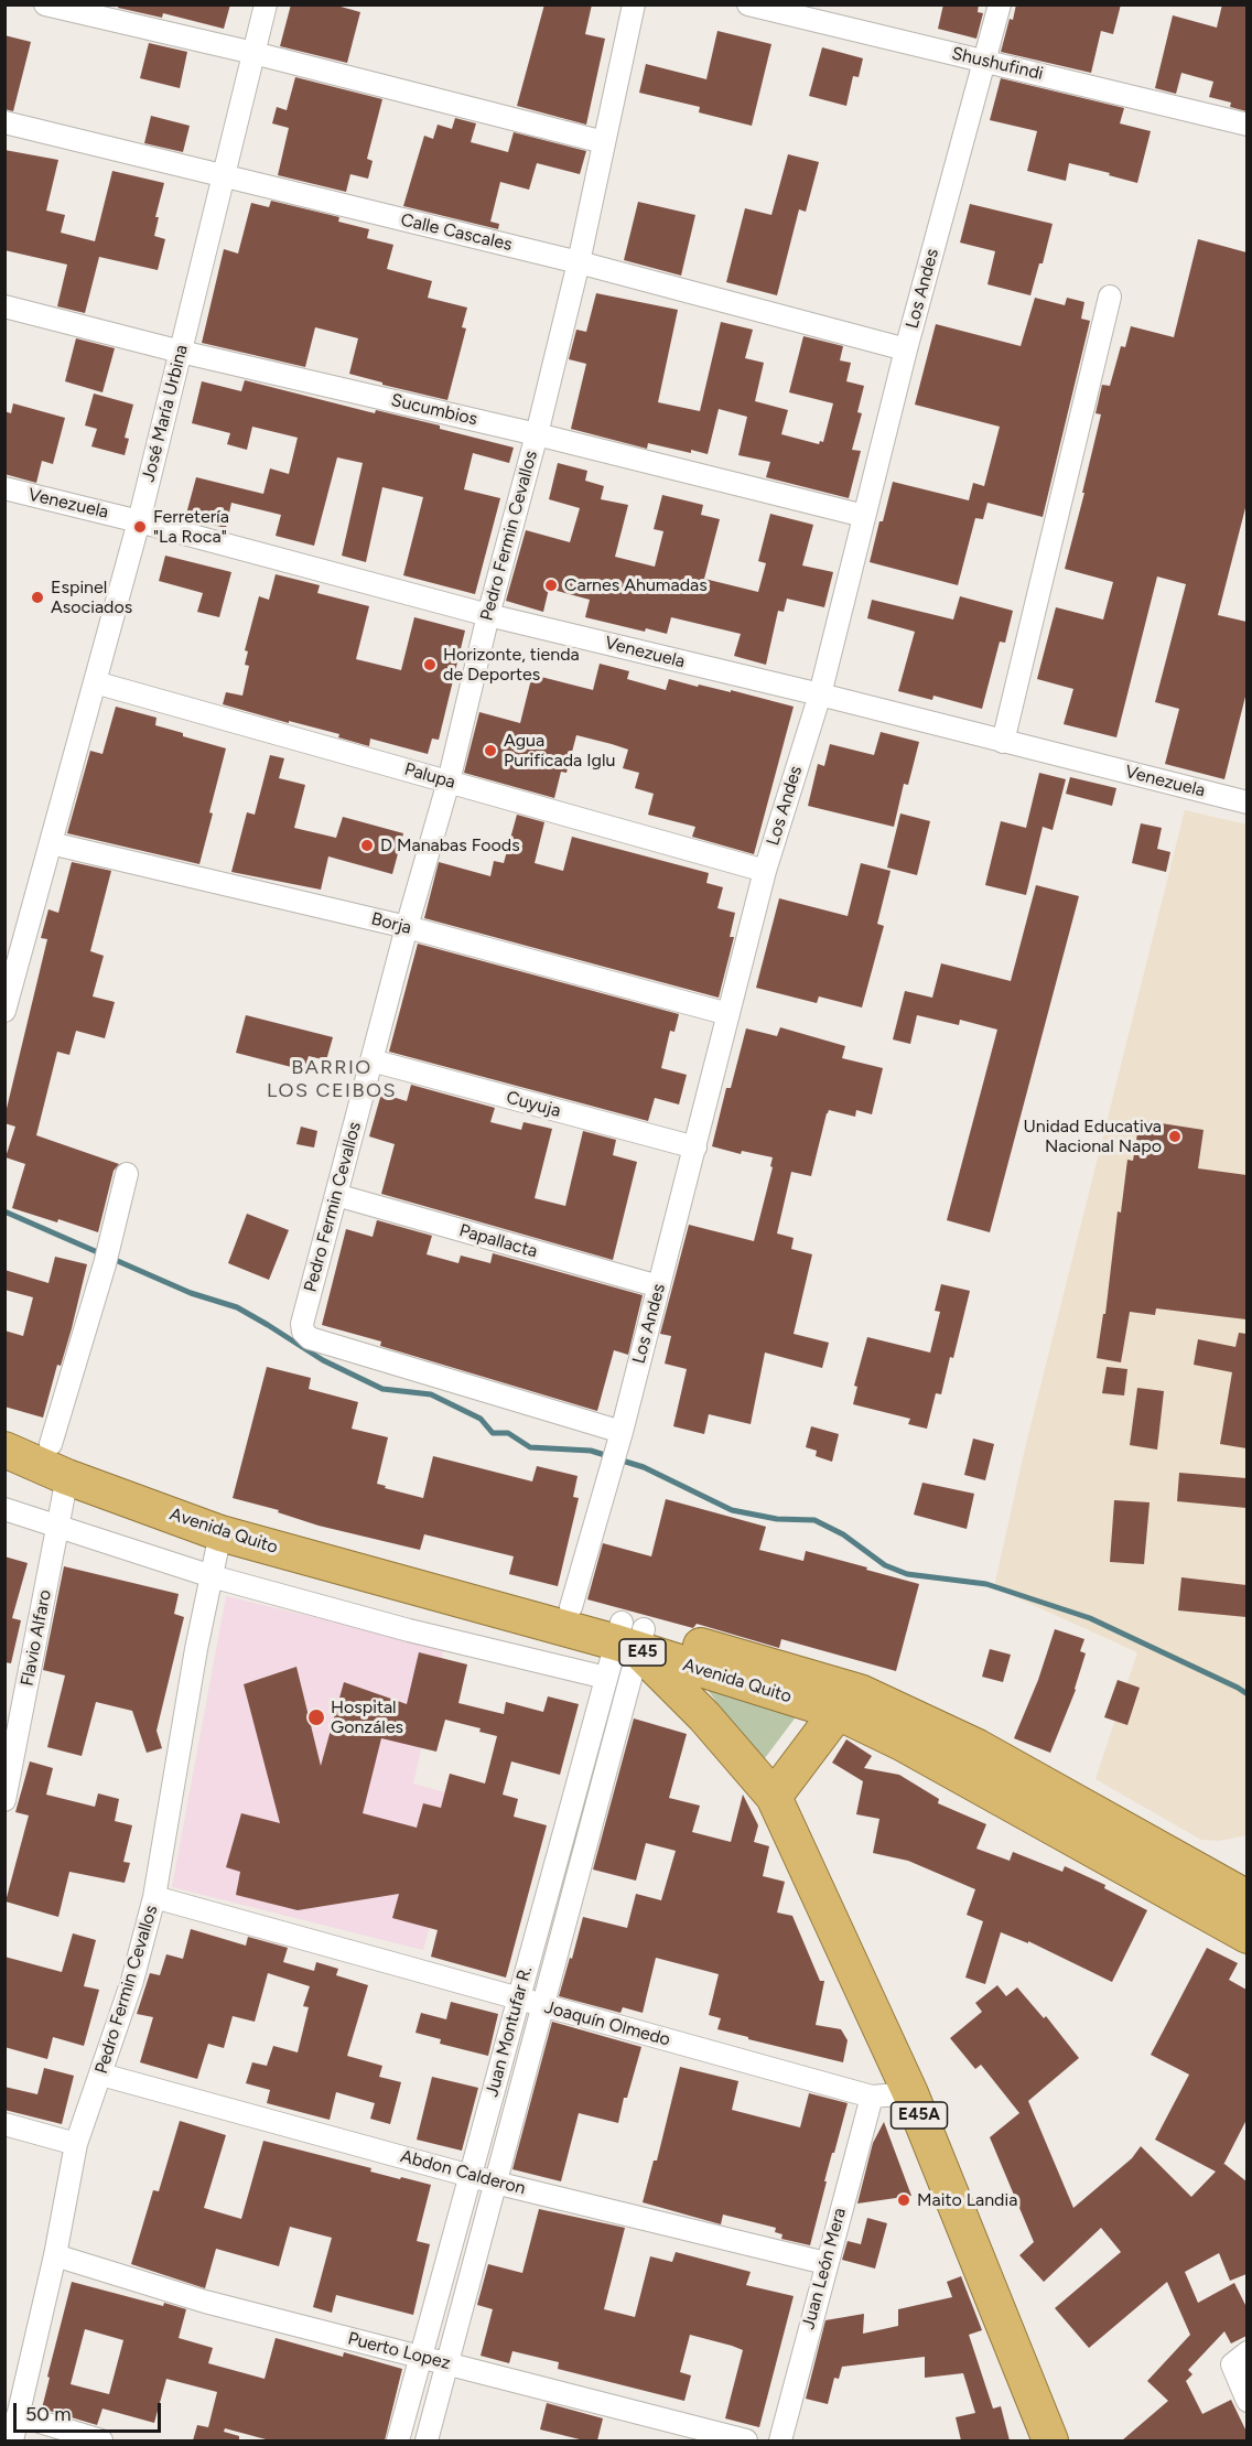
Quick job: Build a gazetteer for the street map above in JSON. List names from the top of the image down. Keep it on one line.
{"streets":{"highway":["Avenida Quito","E45","E45A"],"street":["Shushufindi","Calle Cascales","Los Andes","Sucumbios","José María Urbina","Venezuela","Pedro Fermin Cevallos","Palupa","Borja","Cuyuja","Papallacta","Flavio Alfaro","Joaquín Olmedo","Juan Montufar R.","Abdon Calderon","Juan León Mera","Puerto Lopez"]},"crossings":[["Shushufindi","Los Andes"],["Calle Cascales","Los Andes"],["Calle Cascales","José María Urbina"],["Calle Cascales","Pedro Fermin Cevallos"],["Los Andes","Sucumbios"],["Los Andes","Venezuela"],["Los Andes","Pedro Fermin Cevallos"],["Los Andes","Palupa"],["Los Andes","Borja"],["Los Andes","Cuyuja"],["Los Andes","Papallacta"],["Los Andes","Avenida Quito"],["Sucumbios","José María Urbina"],["Sucumbios","Pedro Fermin Cevallos"],["José María Urbina","Venezuela"],["José María Urbina","Palupa"],["José María Urbina","Borja"],["Venezuela","Pedro Fermin Cevallos"],["Pedro Fermin Cevallos","Palupa"],["Pedro Fermin Cevallos","Borja"],["Pedro Fermin Cevallos","Cuyuja"],["Pedro Fermin Cevallos","Papallacta"],["Pedro Fermin Cevallos","Avenida Quito"],["Pedro Fermin Cevallos","Joaquín Olmedo"],["Pedro Fermin Cevallos","Abdon Calderon"],["Pedro Fermin Cevallos","Puerto Lopez"],["Avenida Quito","Flavio Alfaro"],["Avenida Quito","Juan Montufar R."],["Avenida Quito","E45A"],["Joaquín Olmedo","Juan Montufar R."],["Joaquín Olmedo","E45A"],["Joaquín Olmedo","Juan León Mera"],["Juan Montufar R.","E45A"],["Juan Montufar R.","Abdon Calderon"],["Juan Montufar R.","Puerto Lopez"],["Abdon Calderon","Juan León Mera"]],"districts":["BARRIO LOS CEIBOS"],"places":["Ferretería \"La Roca\"","Carnes Ahumadas","Espinel Asociados","Horizonte, tienda de Deportes","Agua Purificada Iglu","D Manabas Foods","Unidad Educativa Nacional Napo","Hospital Gonzáles","Maito Landia"],"scale_bar":"50 m"}
